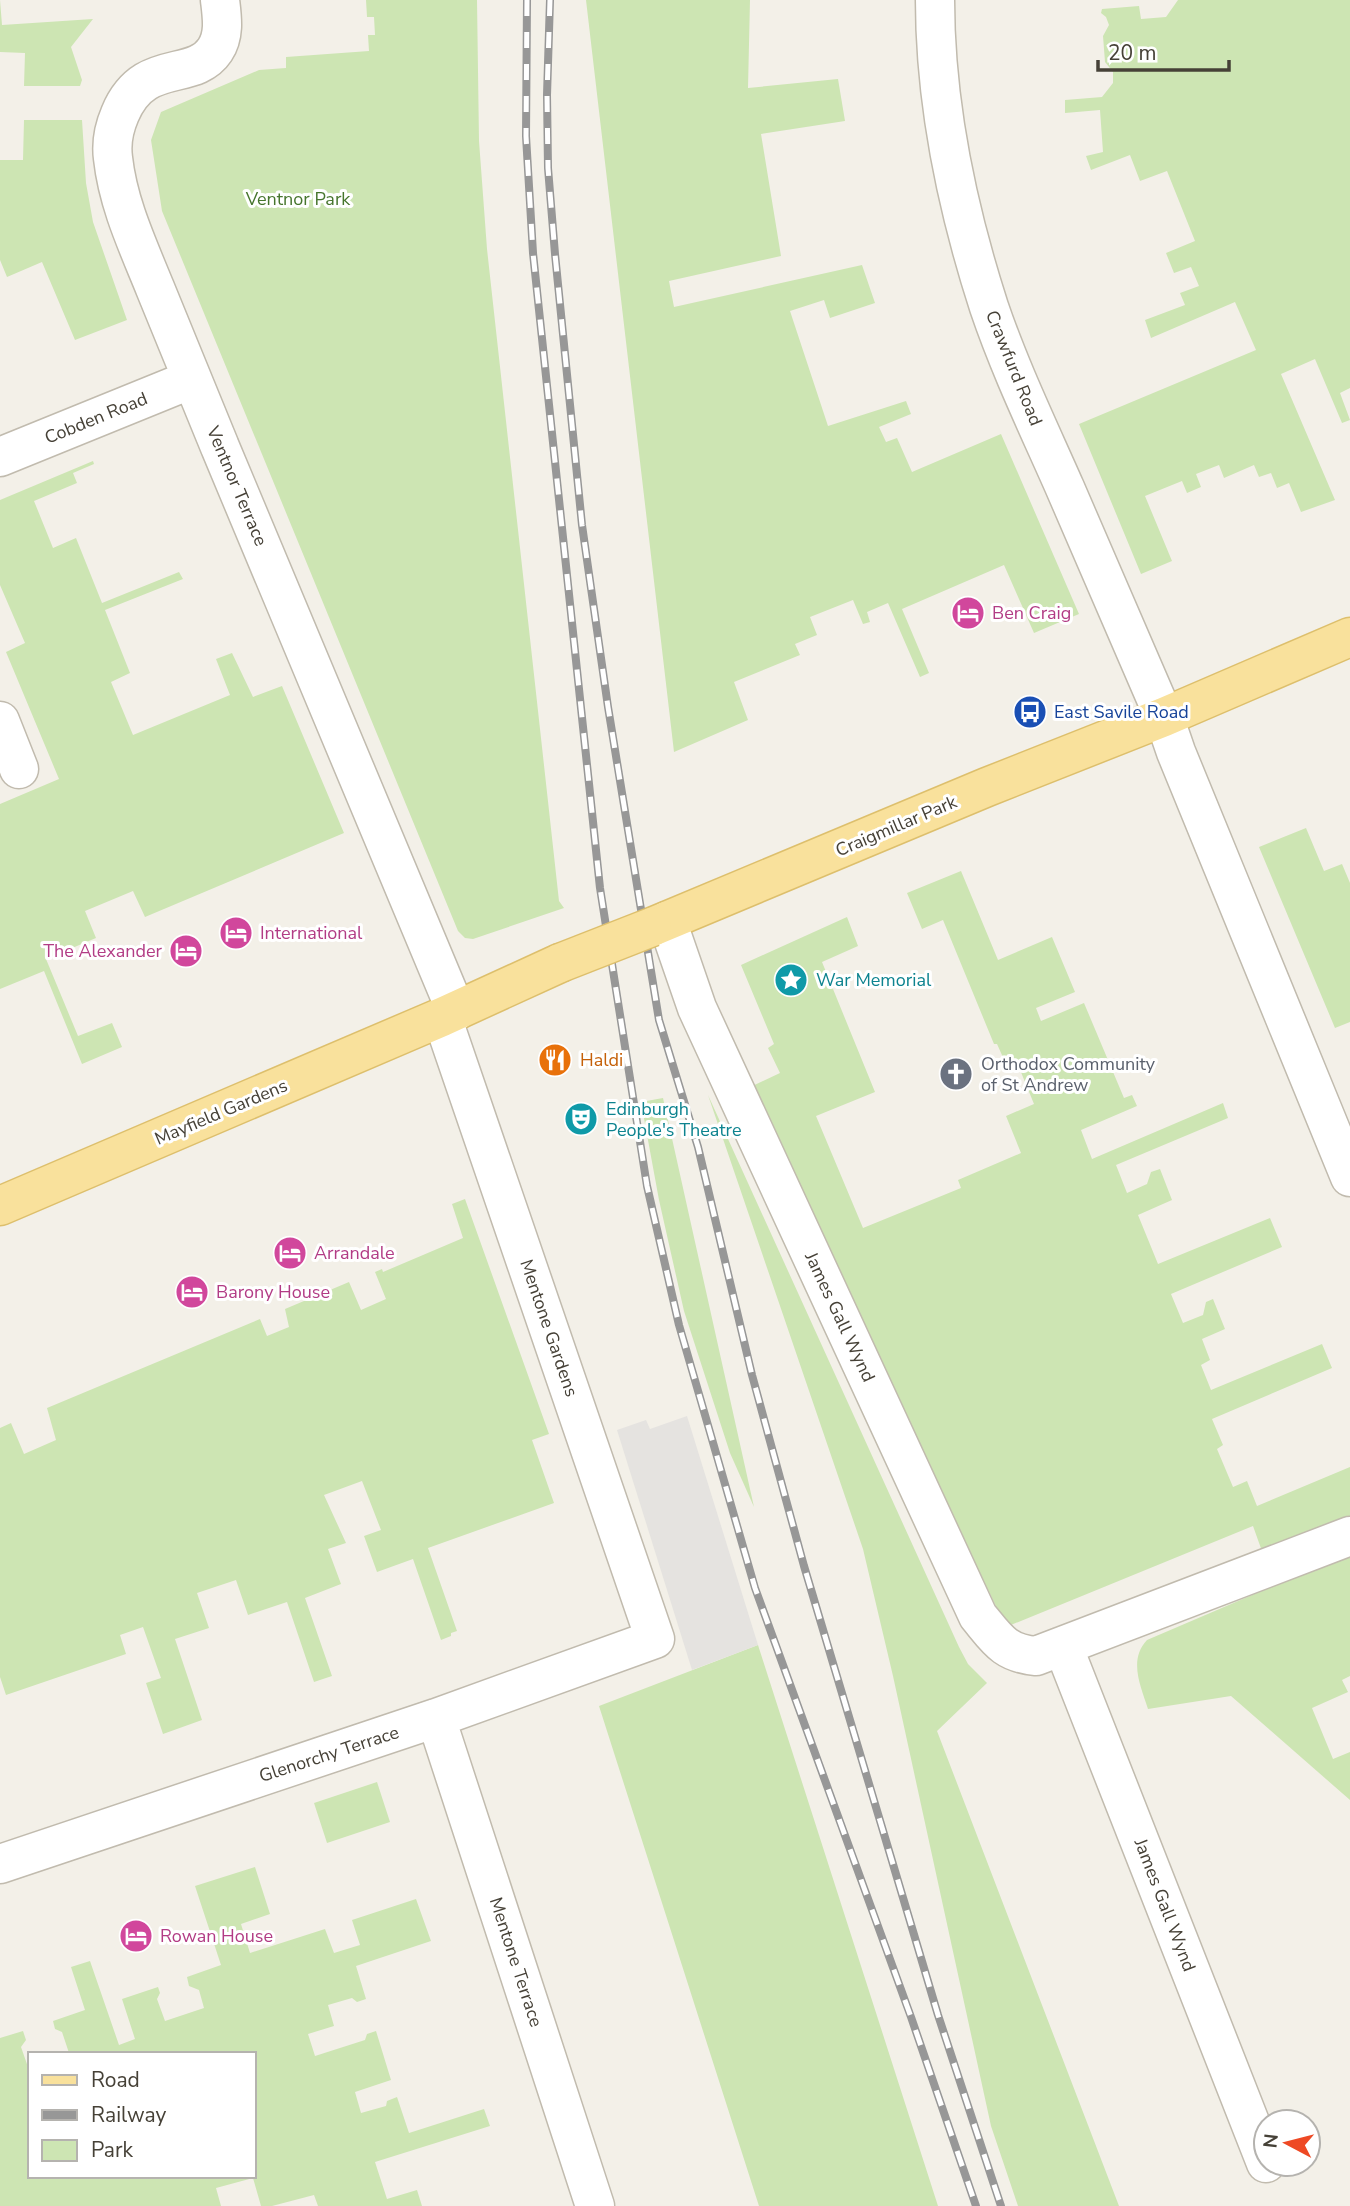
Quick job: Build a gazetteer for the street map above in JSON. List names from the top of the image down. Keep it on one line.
{"streets":{"main road":["Craigmillar Park","Mayfield Gardens"],"street":["Crawfurd Road","Cobden Road","Ventnor Terrace","James Gall Wynd","Mentone Gardens","Glenorchy Terrace","Mentone Terrace"]},"crossings":[["Crawfurd Road","Craigmillar Park"],["Cobden Road","Ventnor Terrace"],["Ventnor Terrace","Craigmillar Park"],["Ventnor Terrace","Mayfield Gardens"],["Ventnor Terrace","Mentone Gardens"],["Craigmillar Park","Mayfield Gardens"],["Craigmillar Park","James Gall Wynd"],["Craigmillar Park","Mentone Gardens"],["Mayfield Gardens","Mentone Gardens"],["Mentone Gardens","Glenorchy Terrace"],["Glenorchy Terrace","Mentone Terrace"]],"parks":["Ventnor Park"],"places":{"hotel":["Ben Craig","International","The Alexander","Arrandale","Barony House","Rowan House"],"bus stop":["East Savile Road"],"place":["War Memorial"],"restaurant":["Haldi"],"church":["Orthodox Community of St Andrew"],"theatre":["Edinburgh People's Theatre"]},"legend":["Road","Railway","Park"],"scale_bar":"20 m","north":"left"}
